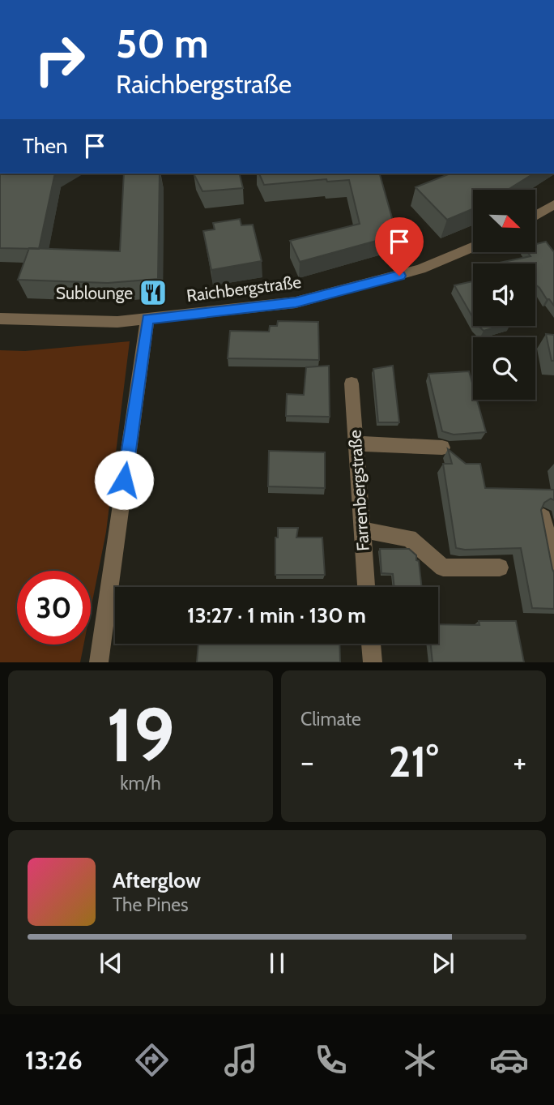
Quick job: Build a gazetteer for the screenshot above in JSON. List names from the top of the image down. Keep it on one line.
{"streets":{"street":["Raichbergstraße","Farrenbergstraße"]},"places":{"restaurant":["Sublounge"]},"north":"bottom right","page":{"turn":["50 m","Raichbergstraße"],"then":"Then","limit":"30","trip":"13:27 · 1 min · 130 m","tile":[["19","km/h"],"Climate"],"heat":["−","21°","+"],"song":["Afterglow","The Pines"],"tabs":"13:26"}}
